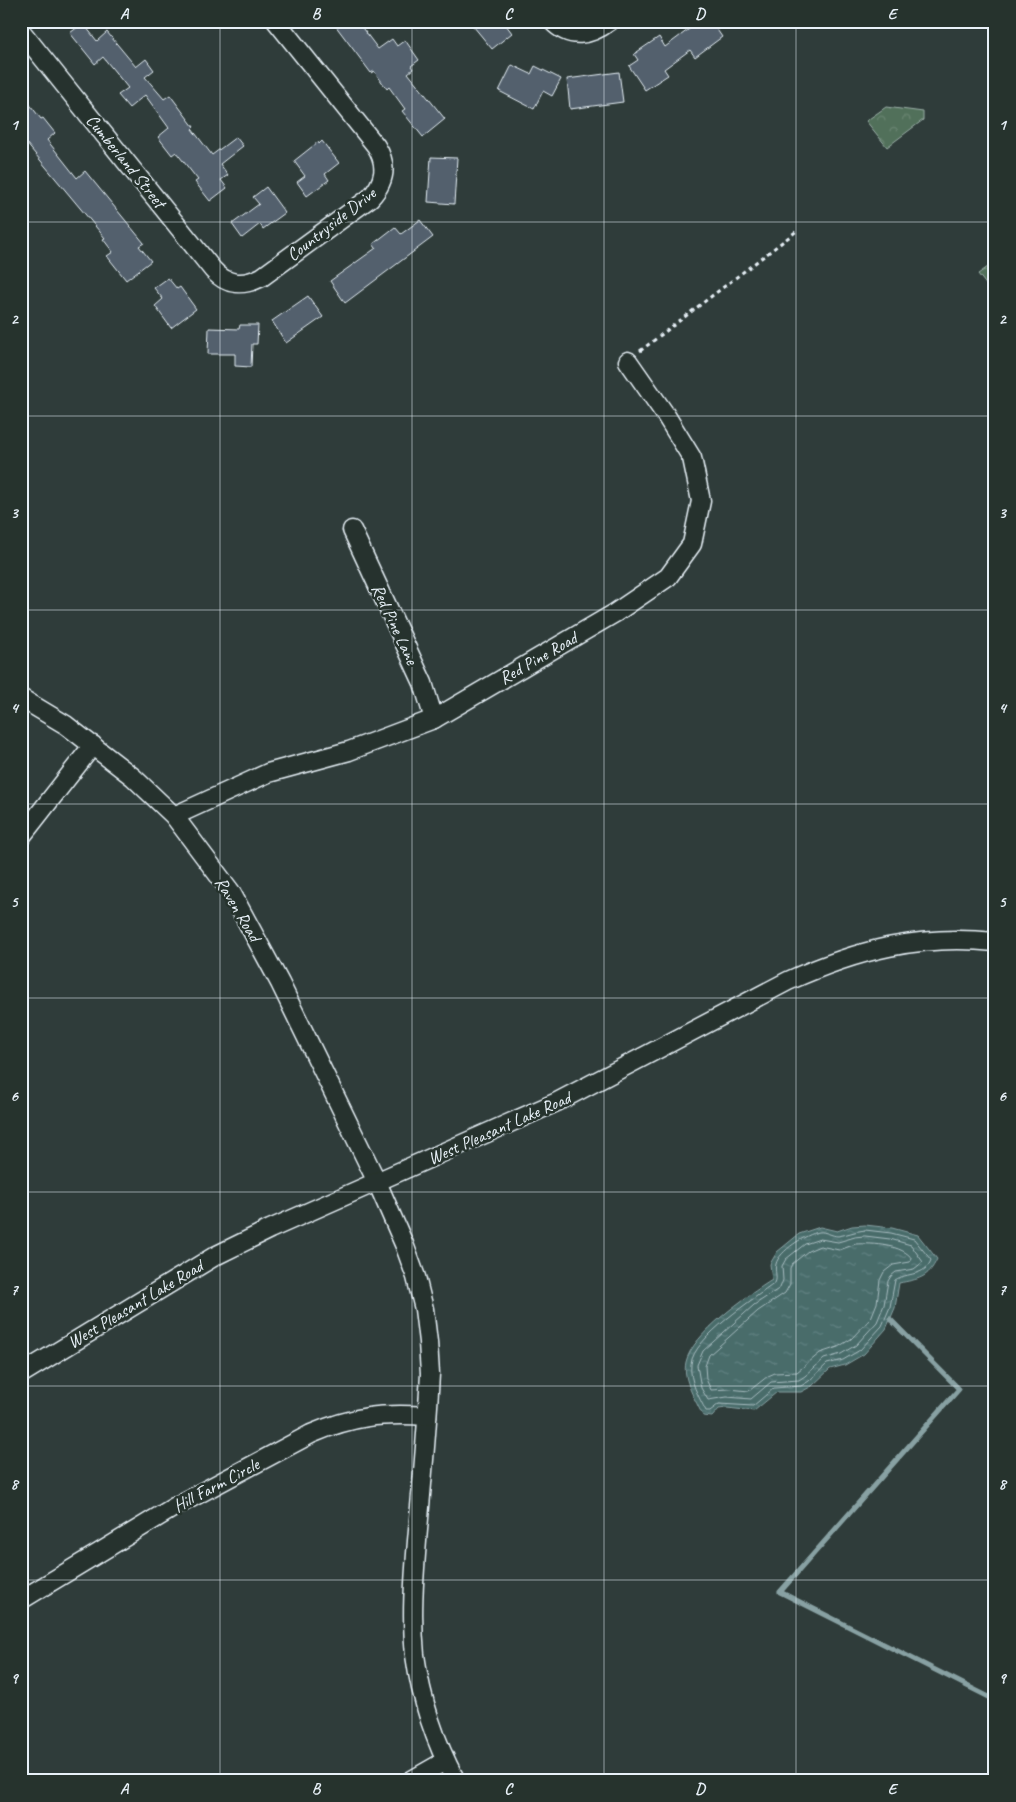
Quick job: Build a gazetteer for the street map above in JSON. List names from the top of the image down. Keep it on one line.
{"streets":{"street":["Cumberland Street","Countryside Drive","Red Pine Lane","Red Pine Road","Raven Road","West Pleasant Lake Road","Hill Farm Circle"]},"crossings":[["Cumberland Street","Countryside Drive"],["Red Pine Lane","Red Pine Road"],["Red Pine Road","Raven Road"],["Raven Road","West Pleasant Lake Road"]],"grid":{"columns":["A","B","C","D","E"],"rows":["1","2","3","4","5","6","7","8","9"]}}
